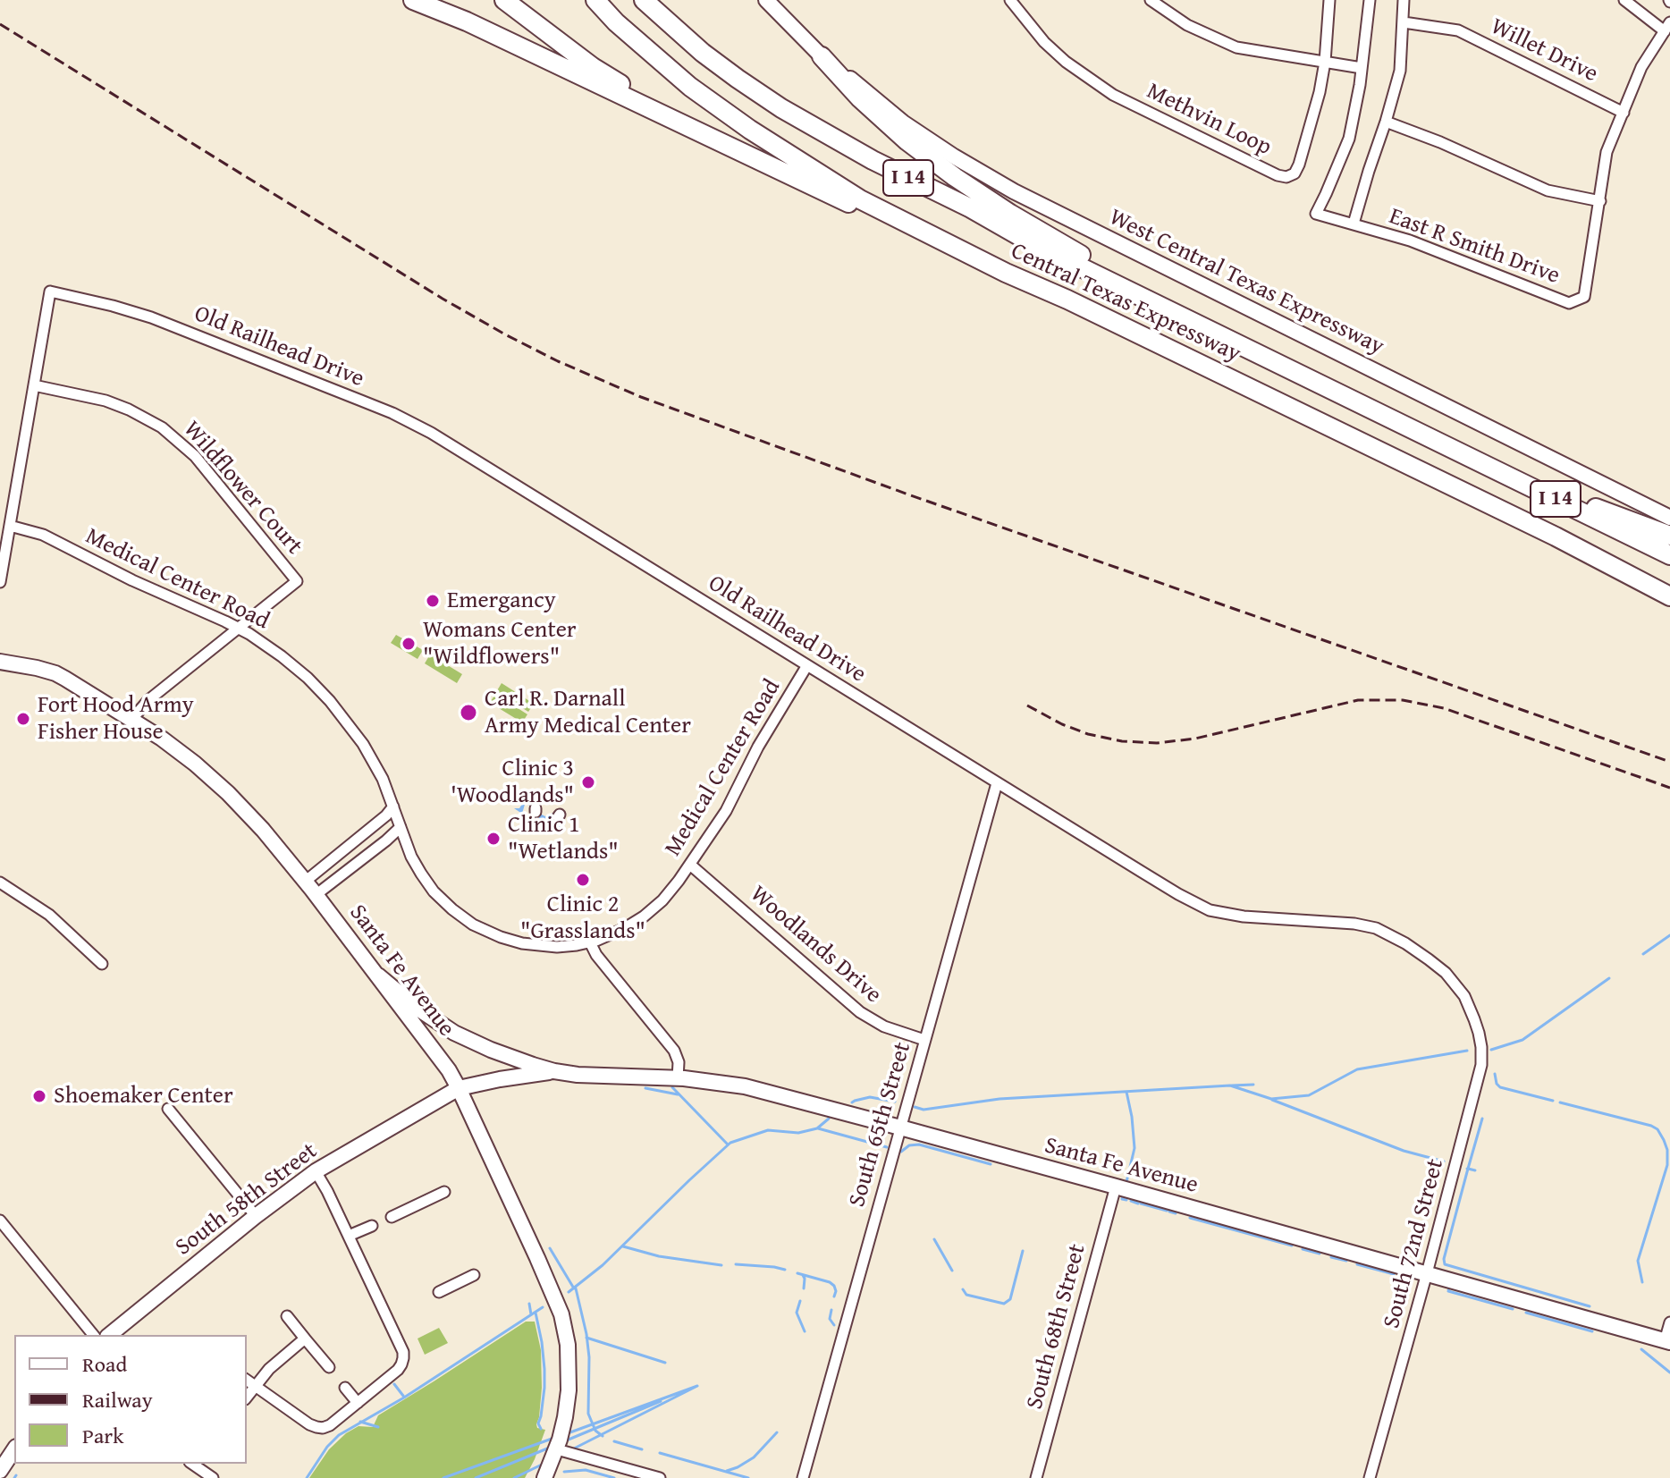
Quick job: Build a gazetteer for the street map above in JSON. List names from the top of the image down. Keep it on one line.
{"streets":{"highway":["I 14","Central Texas Expressway"],"street":["Willet Drive","Methvin Loop","East R Smith Drive","West Central Texas Expressway","Old Railhead Drive","Wildflower Court","Medical Center Road","Woodlands Drive","Santa Fe Avenue","South 65th Street","South 58th Street","South 72nd Street","South 68th Street"]},"crossings":[["Willet Drive","East R Smith Drive"],["Old Railhead Drive","Wildflower Court"],["Old Railhead Drive","Medical Center Road"],["Old Railhead Drive","South 65th Street"],["Old Railhead Drive","South 72nd Street"],["Wildflower Court","Medical Center Road"],["Wildflower Court","Santa Fe Avenue"],["Medical Center Road","Woodlands Drive"],["Woodlands Drive","South 65th Street"],["Santa Fe Avenue","South 65th Street"],["Santa Fe Avenue","South 58th Street"],["Santa Fe Avenue","South 72nd Street"],["Santa Fe Avenue","South 68th Street"]],"places":["Emergancy","Womans Center \"Wildflowers\"","Carl R. Darnall Army Medical Center","Fort Hood Army Fisher House","Clinic 3 'Woodlands\"","Clinic 1 \"Wetlands\"","Clinic 2 \"Grasslands\"","Shoemaker Center"],"legend":["Road","Railway","Park"]}
